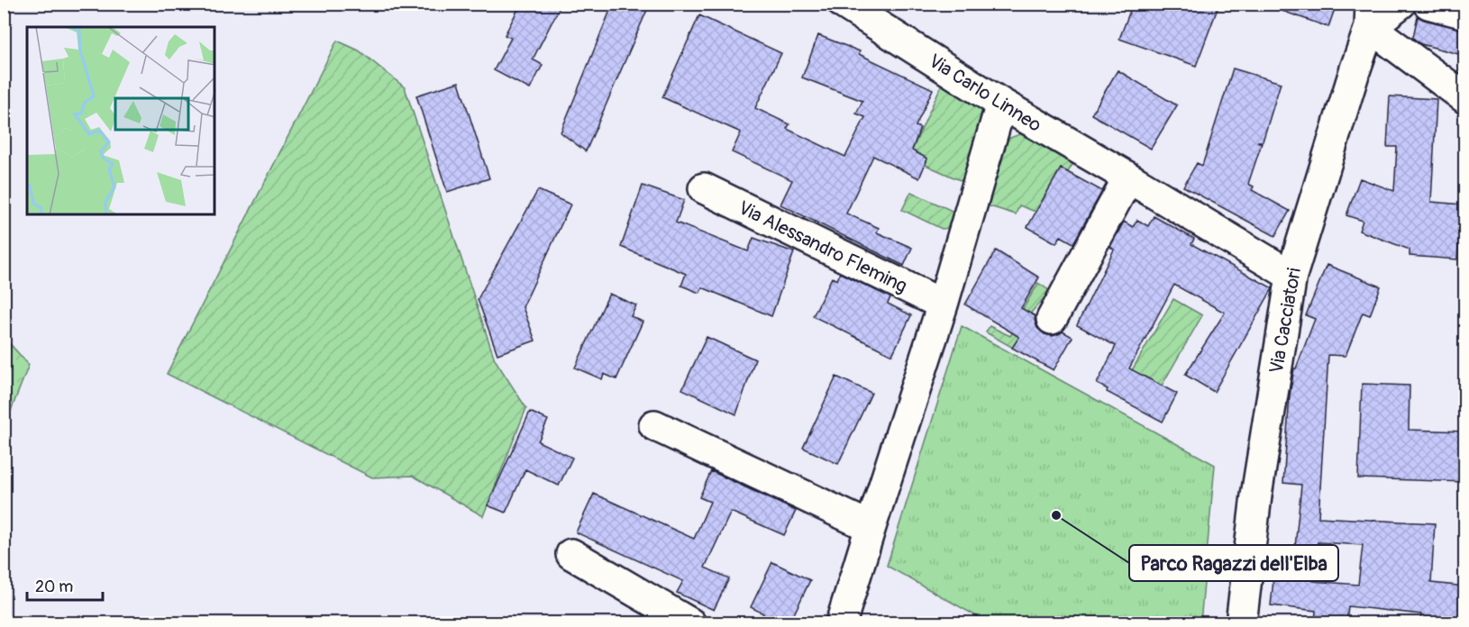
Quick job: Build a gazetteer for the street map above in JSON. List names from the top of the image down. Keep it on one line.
{"streets":{"street":["Via Carlo Linneo","Via Alessandro Fleming","Via Cacciatori"]},"crossings":[["Via Carlo Linneo","Via Cacciatori"]],"places":["Parco Ragazzi dell'Elba"],"scale_bar":"20 m"}
